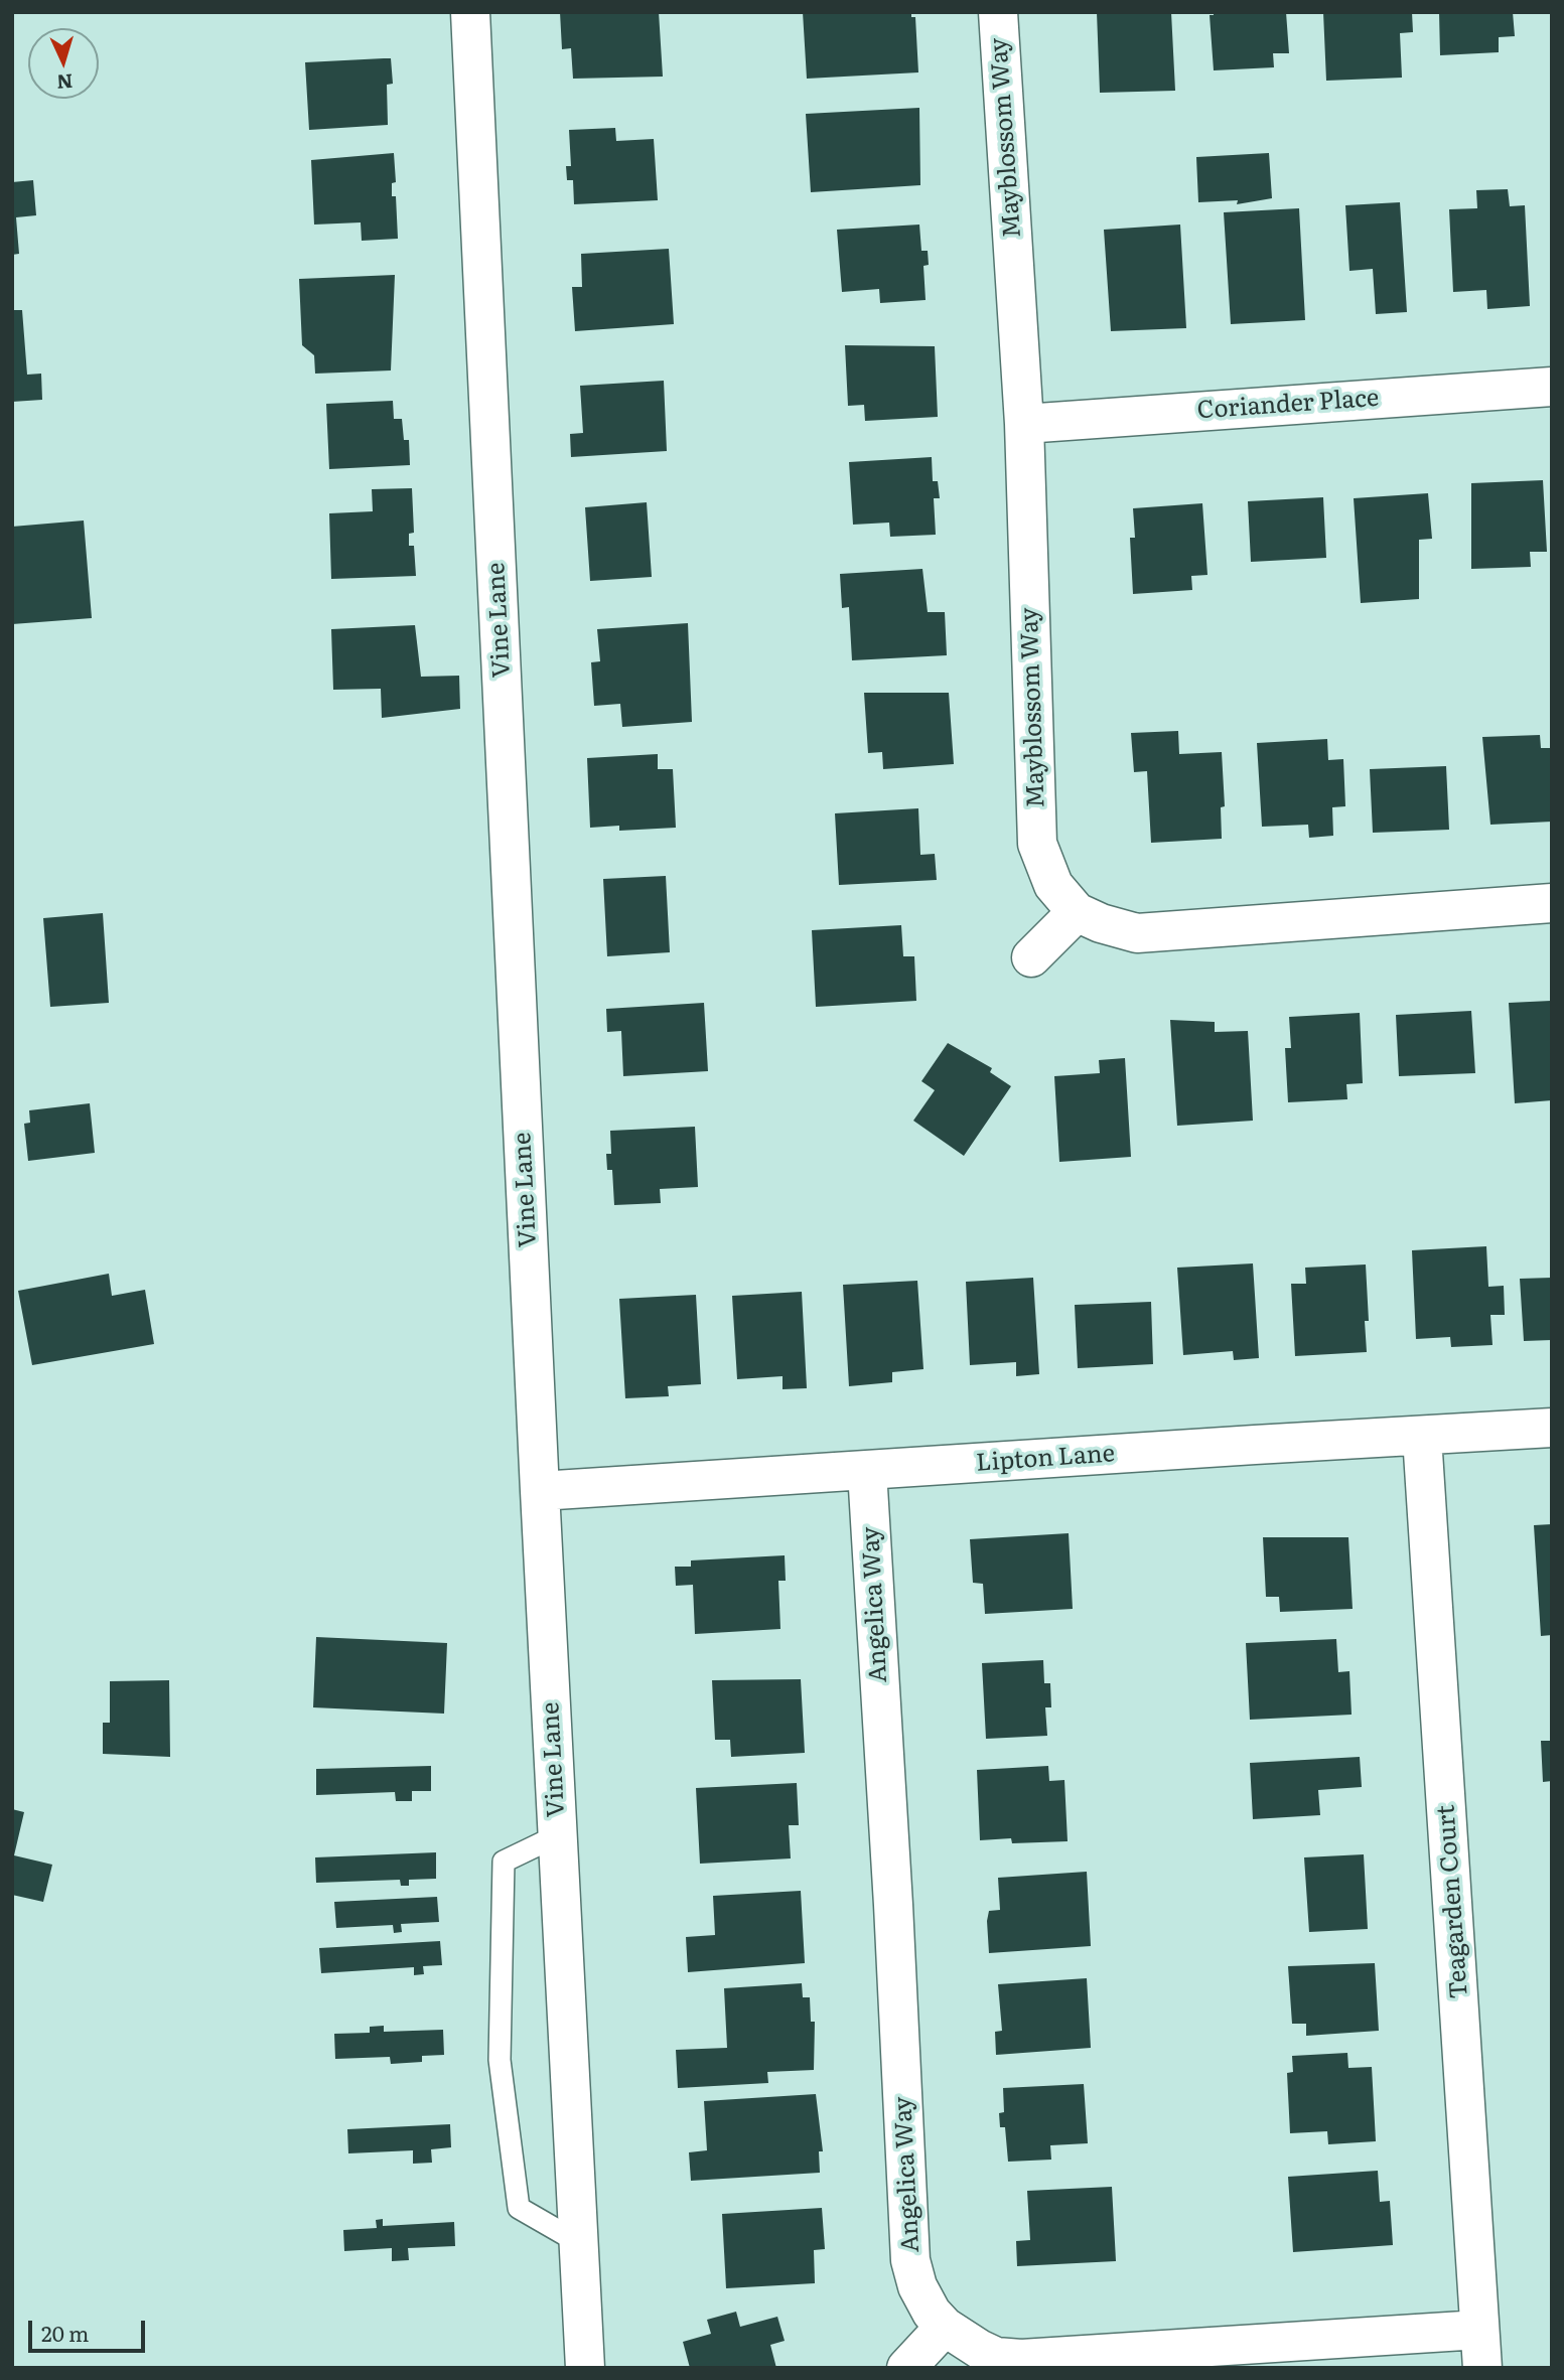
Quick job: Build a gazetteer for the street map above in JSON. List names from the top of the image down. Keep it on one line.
{"streets":{"street":["Mayblossom Way","Coriander Place","Vine Lane","Lipton Lane","Angelica Way","Teagarden Court"]},"crossings":[["Mayblossom Way","Coriander Place"],["Vine Lane","Lipton Lane"],["Lipton Lane","Angelica Way"],["Lipton Lane","Teagarden Court"],["Angelica Way","Teagarden Court"]],"scale_bar":"20 m","north":"bottom"}
